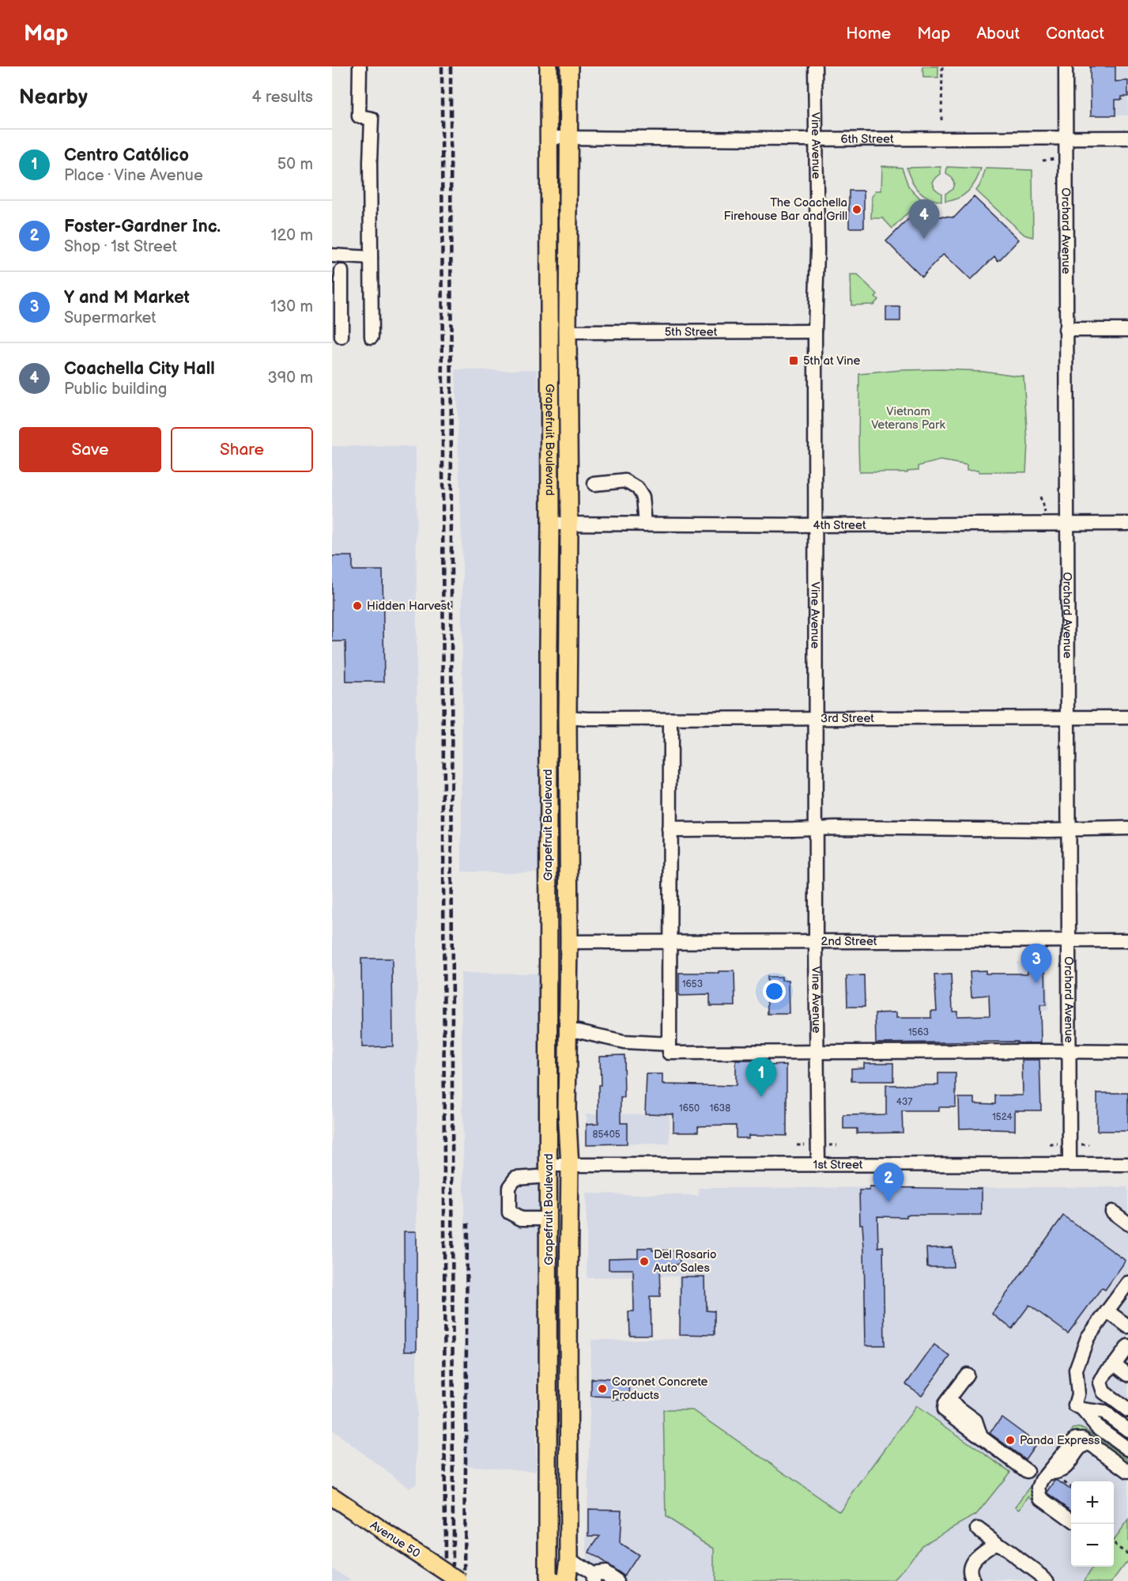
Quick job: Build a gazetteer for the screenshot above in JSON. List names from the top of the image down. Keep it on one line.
{"streets":{"main road":["Grapefruit Boulevard","Avenue 50"],"street":["6th Street","Vine Avenue","Orchard Avenue","5th Street","4th Street","3rd Street","2nd Street","1st Street"]},"crossings":[["6th Street","Vine Avenue"],["6th Street","Orchard Avenue"],["6th Street","Grapefruit Boulevard"],["Vine Avenue","5th Street"],["Vine Avenue","4th Street"],["Vine Avenue","3rd Street"],["Vine Avenue","2nd Street"],["Vine Avenue","1st Street"],["Orchard Avenue","4th Street"],["Orchard Avenue","3rd Street"],["Orchard Avenue","2nd Street"],["Orchard Avenue","1st Street"],["5th Street","Grapefruit Boulevard"],["Grapefruit Boulevard","4th Street"],["Grapefruit Boulevard","3rd Street"],["Grapefruit Boulevard","2nd Street"],["Grapefruit Boulevard","1st Street"]],"parks":["Vietnam Veterans Park"],"places":{"other":["The Coachella Firehouse Bar and Grill","Hidden Harvest","Del Rosario Auto Sales","Coronet Concrete Products","Panda Express"],"transit":["5th at Vine"]},"house_numbers":["1653","1563","437","1650","1638","1524","85405"],"page":{"header":"Map","nav":["Home","Map","About","Contact"],"heading":["Nearby","4 results"],"list":[{"mark":"1","name":"Centro Católico","note":"Place · Vine Avenue","value":"50 m"},{"mark":"2","name":"Foster-Gardner Inc.","note":"Shop · 1st Street","value":"120 m"},{"mark":"3","name":"Y and M Market","note":"Supermarket","value":"130 m"},{"mark":"4","name":"Coachella City Hall","note":"Public building","value":"390 m"}],"pins":["4","3","1","2"],"buttons":["Save","Share"],"map_buttons":["+","−"]}}
